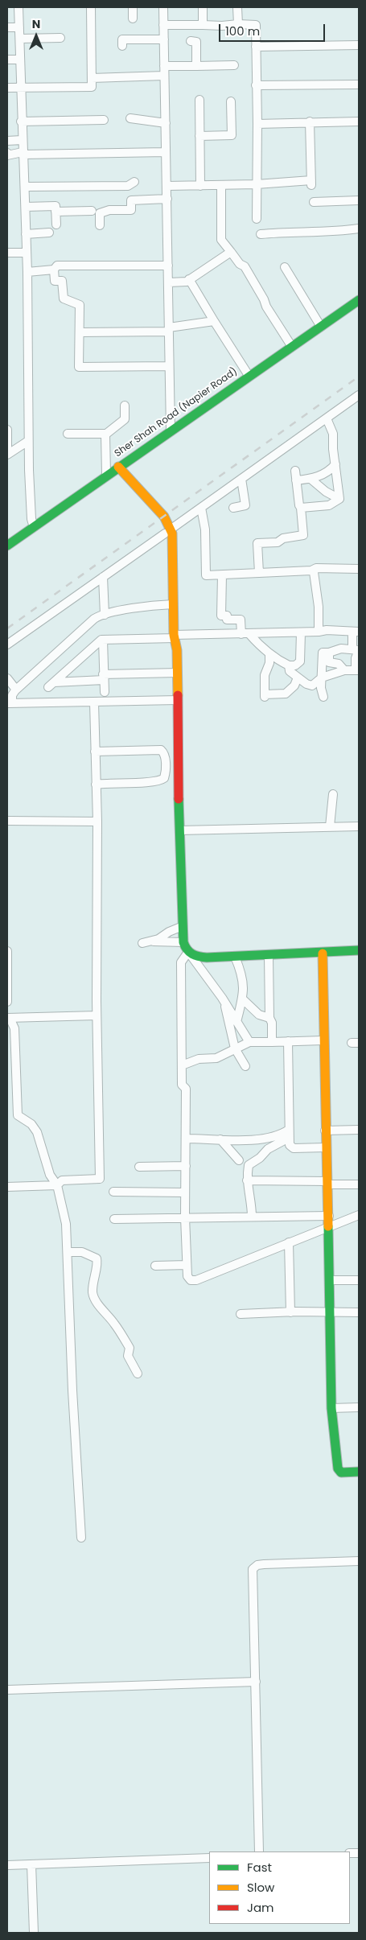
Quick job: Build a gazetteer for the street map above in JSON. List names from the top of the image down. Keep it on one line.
{"streets":{"street":["Sher Shah Road (Napier Road)"]},"legend":["Fast","Slow","Jam"],"scale_bar":"100 m","north":"top"}
